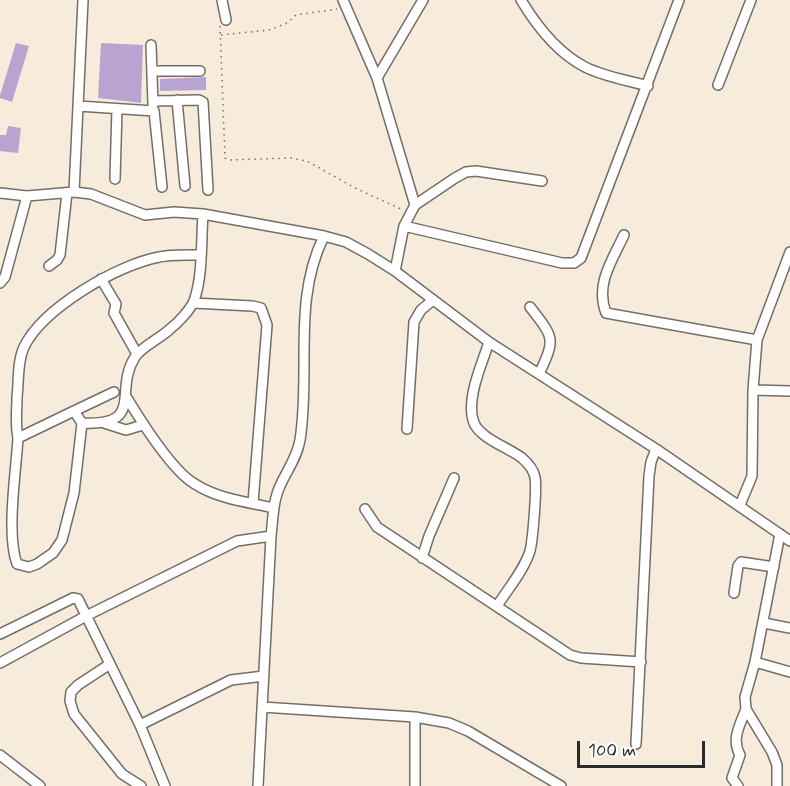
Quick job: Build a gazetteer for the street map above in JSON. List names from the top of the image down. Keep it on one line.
{"scale_bar":"100 m"}
